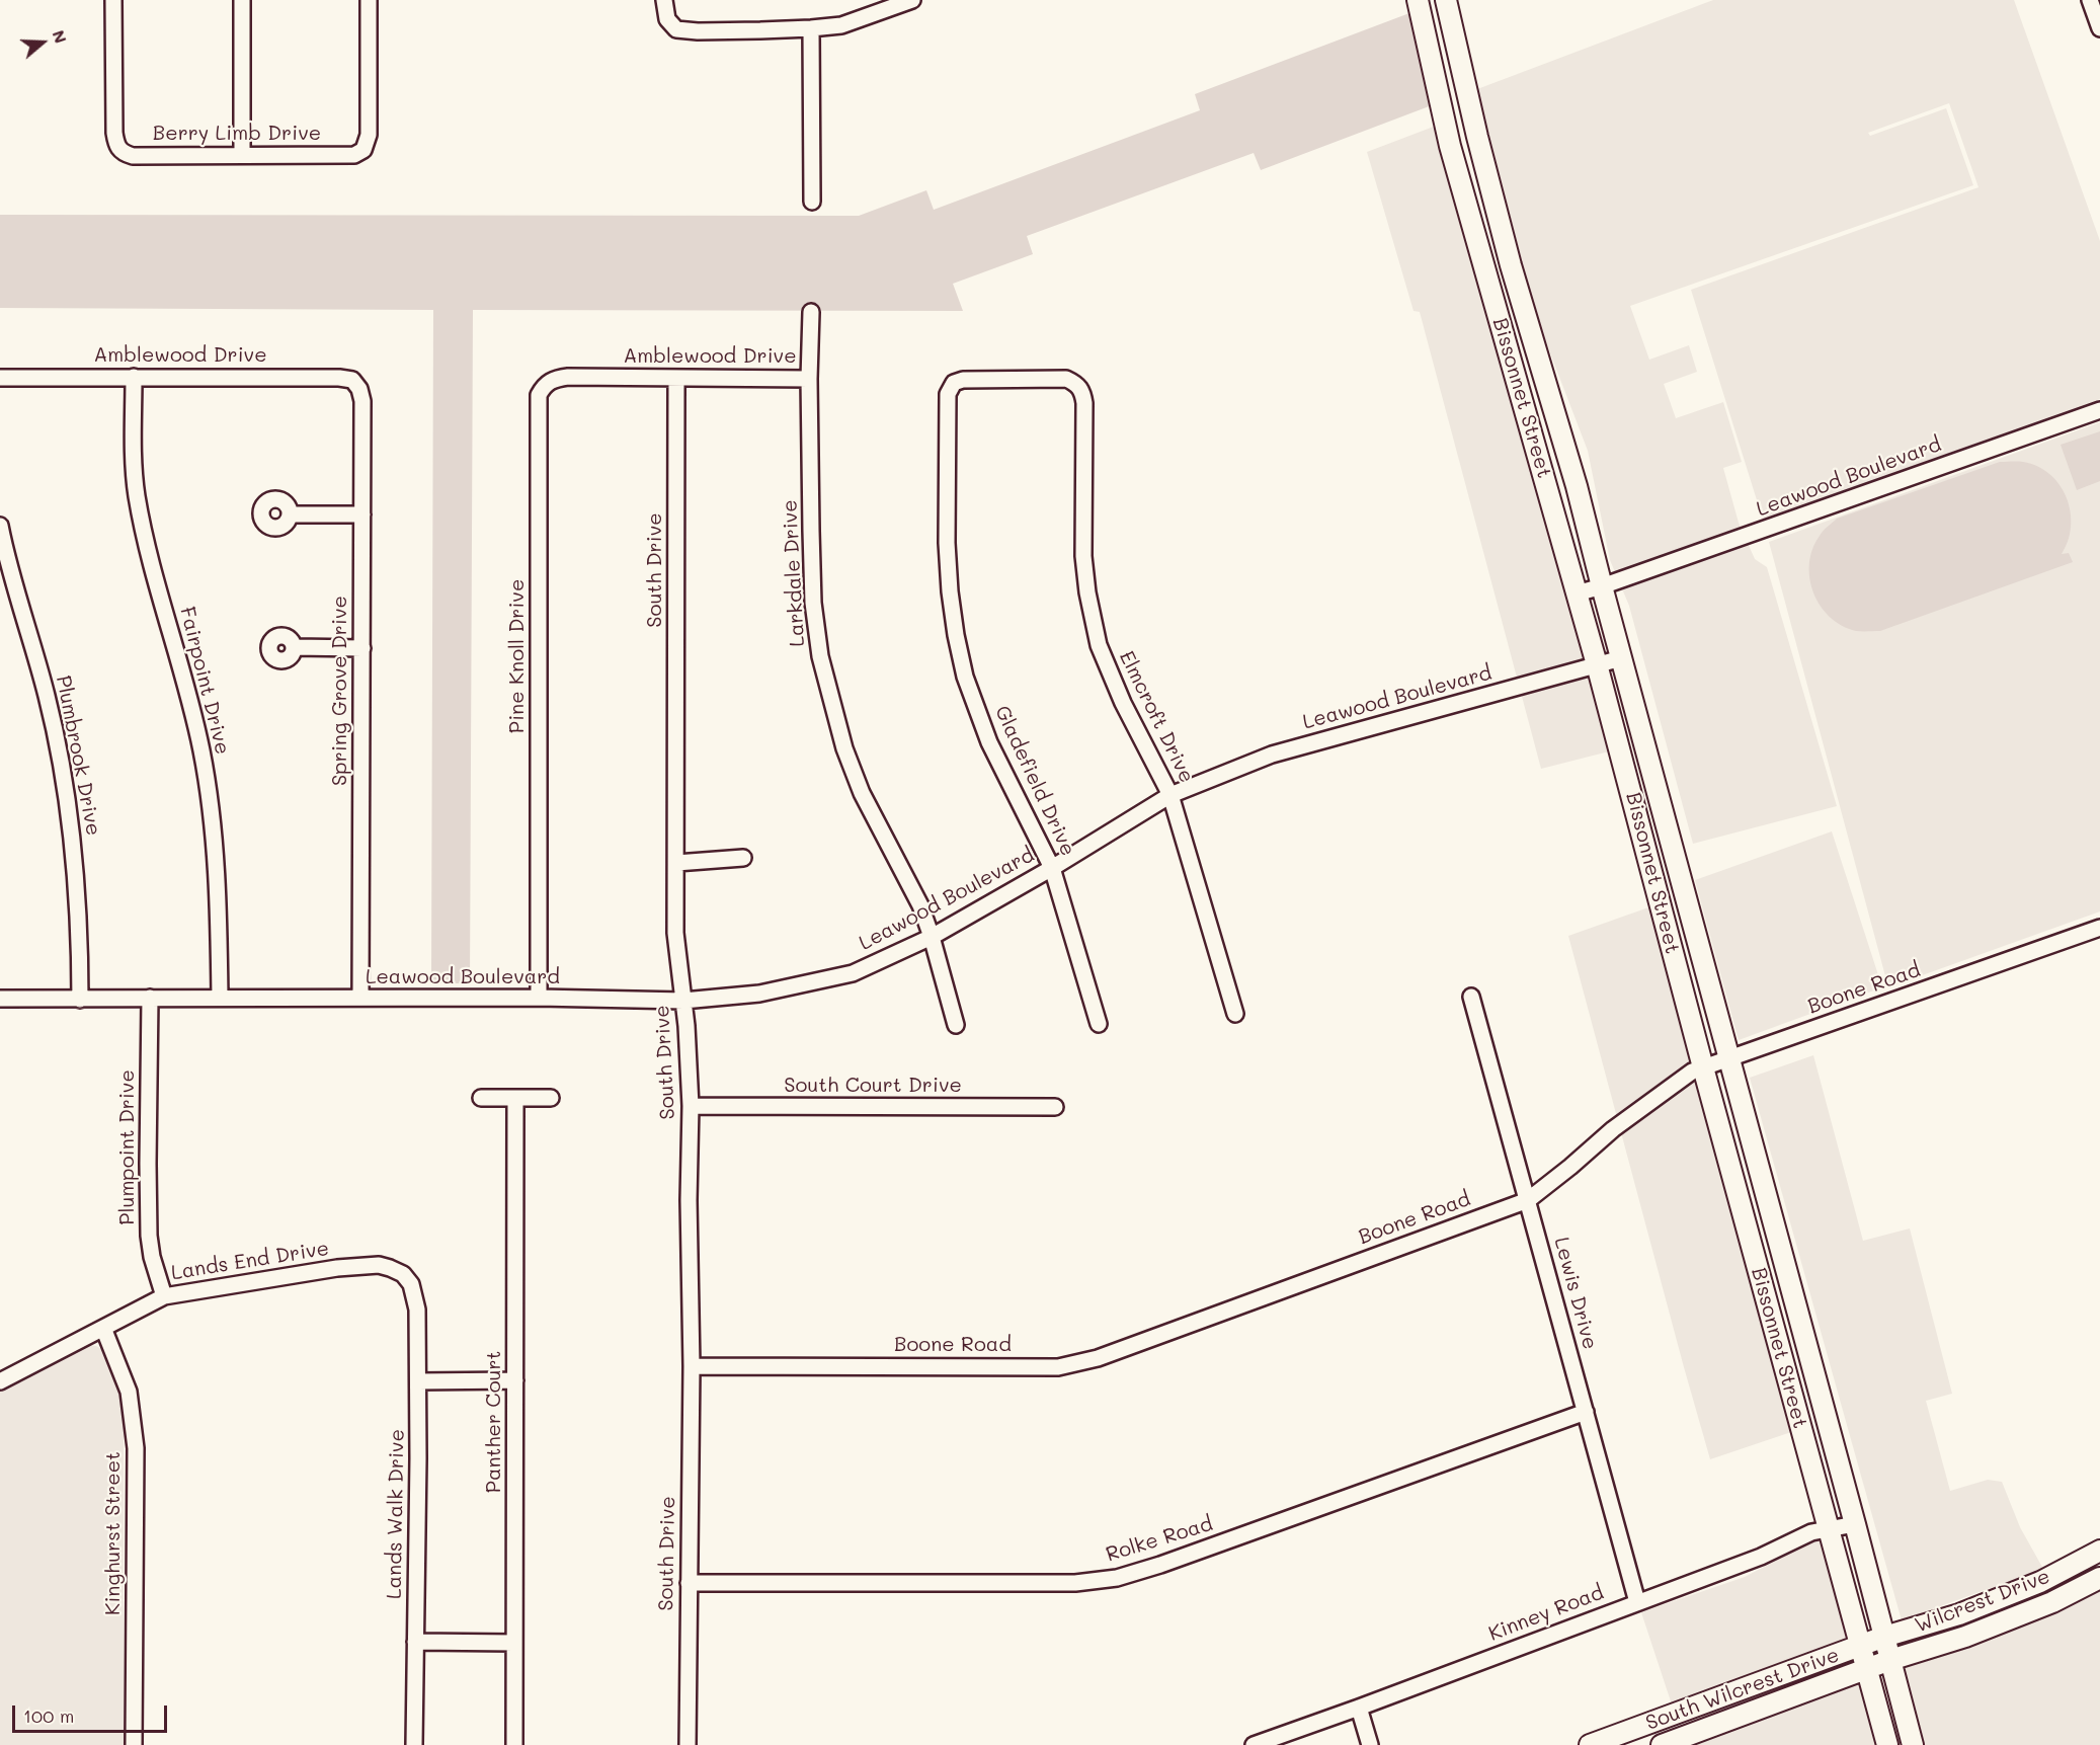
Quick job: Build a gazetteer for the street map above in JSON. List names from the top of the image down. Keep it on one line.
{"streets":{"main road":["Bissonnet Street","Wilcrest Drive","South Wilcrest Drive"],"street":["Berry Limb Drive","Amblewood Drive","Leawood Boulevard","South Drive","Larkdale Drive","Pine Knoll Drive","Fairpoint Drive","Spring Grove Drive","Elmcroft Drive","Plumbrook Drive","Gladefield Drive","Boone Road","South Court Drive","Plumpoint Drive","Lands End Drive","Lewis Drive","Panther Court","Lands Walk Drive","Kinghurst Street","Rolke Road","Kinney Road"]},"crossings":[["Amblewood Drive","South Drive"],["Amblewood Drive","Larkdale Drive"],["Amblewood Drive","Pine Knoll Drive"],["Amblewood Drive","Fairpoint Drive"],["Amblewood Drive","Spring Grove Drive"],["Bissonnet Street","Leawood Boulevard"],["Bissonnet Street","Boone Road"],["Bissonnet Street","Wilcrest Drive"],["Bissonnet Street","Kinney Road"],["Bissonnet Street","South Wilcrest Drive"],["Leawood Boulevard","South Drive"],["Leawood Boulevard","Larkdale Drive"],["Leawood Boulevard","Pine Knoll Drive"],["Leawood Boulevard","Fairpoint Drive"],["Leawood Boulevard","Spring Grove Drive"],["Leawood Boulevard","Elmcroft Drive"],["Leawood Boulevard","Plumbrook Drive"],["Leawood Boulevard","Gladefield Drive"],["Leawood Boulevard","Plumpoint Drive"],["South Drive","Boone Road"],["South Drive","South Court Drive"],["South Drive","Rolke Road"],["Elmcroft Drive","Gladefield Drive"],["Boone Road","Lewis Drive"],["Plumpoint Drive","Lands End Drive"],["Lands End Drive","Lands Walk Drive"],["Lands End Drive","Kinghurst Street"],["Lewis Drive","Rolke Road"],["Lewis Drive","Kinney Road"],["Wilcrest Drive","South Wilcrest Drive"]],"scale_bar":"100 m","north":"right"}
